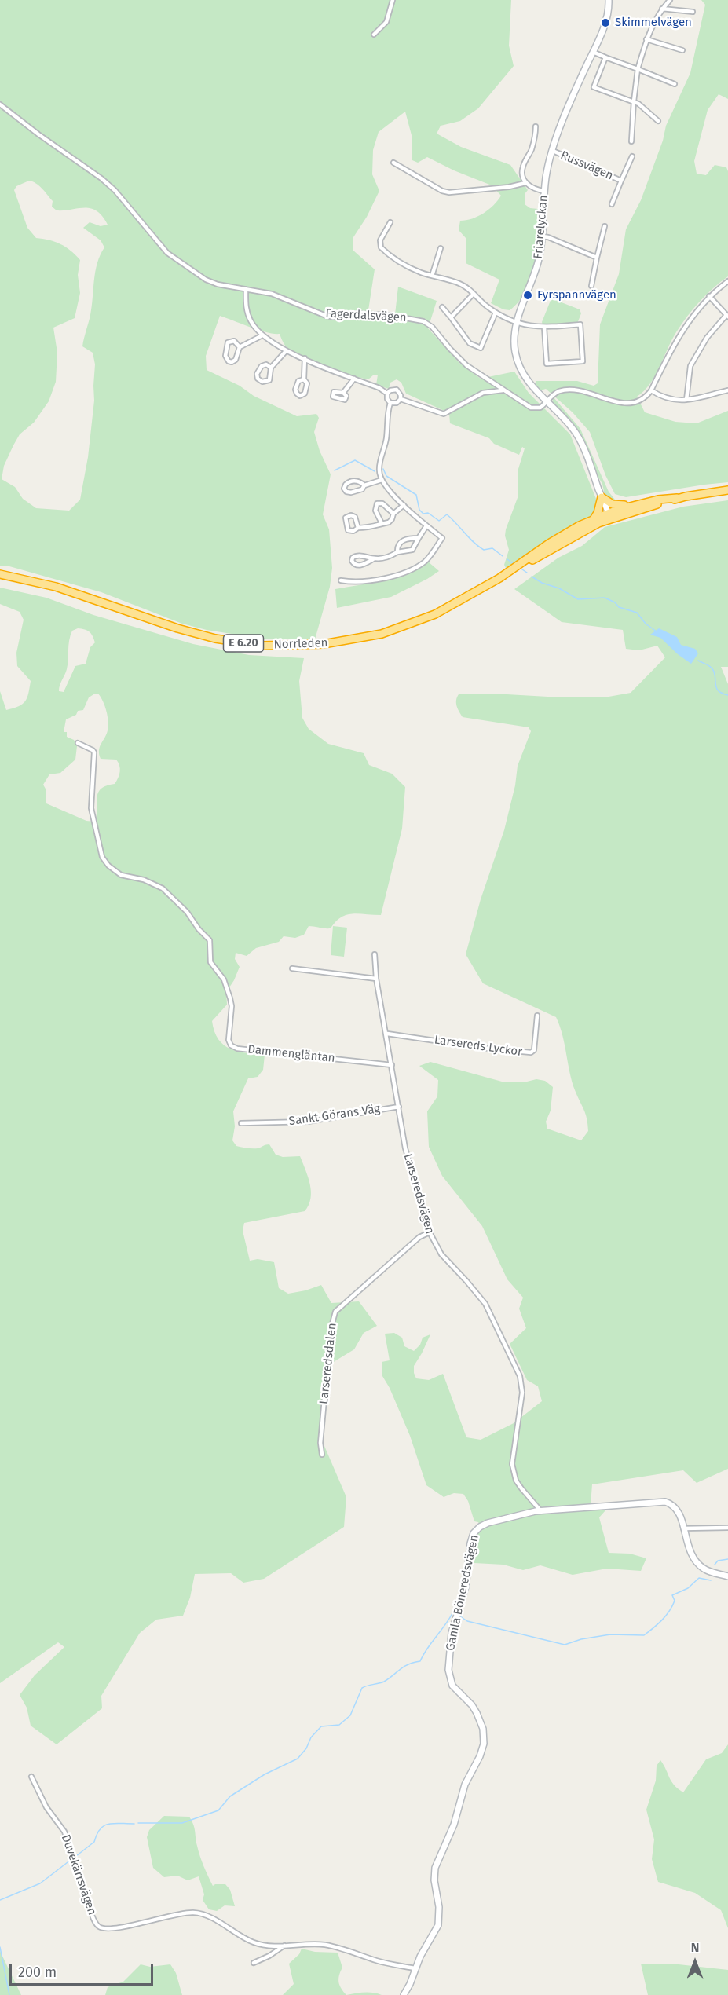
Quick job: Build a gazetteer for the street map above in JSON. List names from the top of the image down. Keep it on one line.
{"streets":{"highway":["E 6.20","Norrleden"],"street":["Russvägen","Friarelyckan","Fagerdalsvägen","Larsereds Lyckor","Dammengläntan","Sankt Görans Väg","Larseredsvägen","Larseredsdalen","Gamla Böneredsvägen","Duvekärrsvägen"]},"crossings":[["Russvägen","Friarelyckan"],["Friarelyckan","Fagerdalsvägen"],["Friarelyckan","Norrleden"],["Larsereds Lyckor","Larseredsvägen"],["Dammengläntan","Larseredsvägen"],["Sankt Görans Väg","Larseredsvägen"],["Larseredsvägen","Larseredsdalen"],["Larseredsvägen","Gamla Böneredsvägen"],["Gamla Böneredsvägen","Duvekärrsvägen"]],"places":["Skimmelvägen","Fyrspannvägen"],"scale_bar":"200 m","north":"top"}
